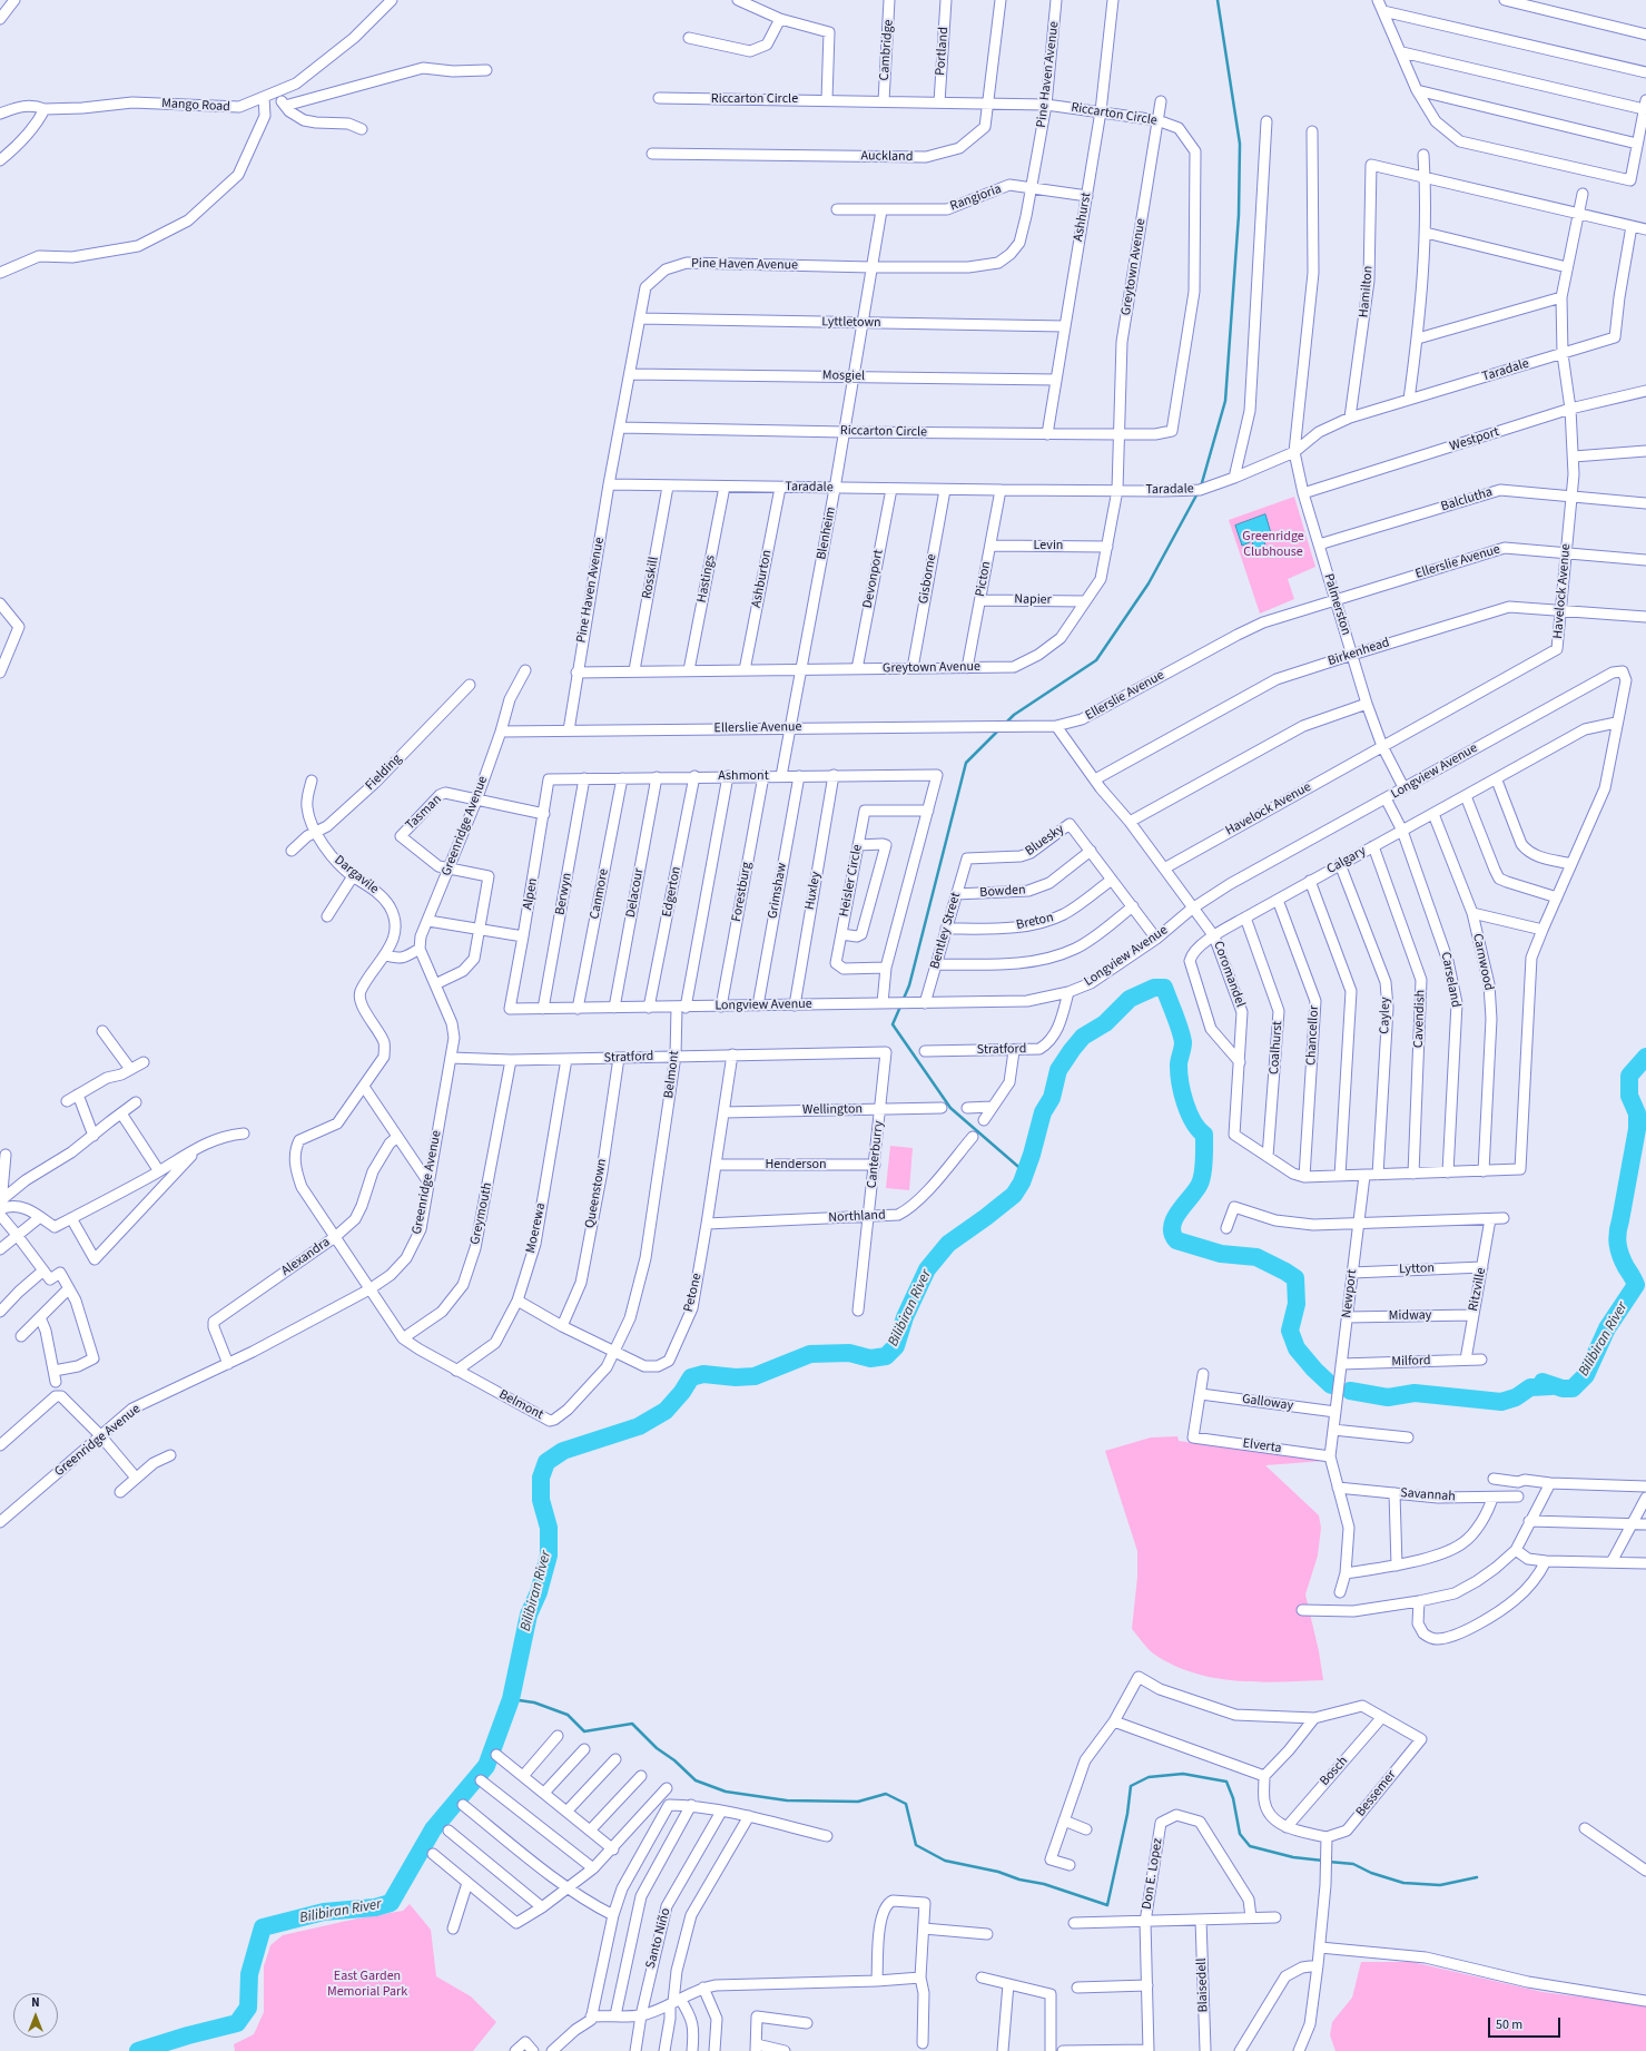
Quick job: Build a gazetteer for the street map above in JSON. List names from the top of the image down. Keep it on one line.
{"streets":{"street":["Cambridge","Portland","Pine Haven Avenue","Riccarton Circle","Mango Road","Auckland","Rangioria","Ashhurst","Greytown Avenue","Hamilton","Lyttletown","Taradale","Mosgiel","Westport","Balclutha","Blenheim","Levin","Ellerslie Avenue","Rosskill","Hastings","Ashburton","Devonport","Gisborne","Picton","Havelock Avenue","Napier","Palmerston","Birkenhead","Longview Avenue","Fielding","Ashmont","Tasman","Greenridge Avenue","Bluesky","Calgary","Dargavile","Heisler Circle","Grimshaw","Huxley","Edgerton","Forestburg","Bowden","Delacour","Alpen","Berwyn","Canmore","Breton","Bentley Street","Carnwood","Coromandel","Carseland","Cayley","Cavendish","Chancellor","Coalhurst","Stratford","Belmont","Wellington","Canterburry","Henderson","Queenstown","Greymouth","Northland","Moerewa","Alexandra","Lytton","Ritzville","Petone","Newport","Midway","Milford","Galloway","Elverta","Savannah","Bosch","Bessemer","Don E. Lopez","Santo Niño","Blaisedell"]},"crossings":[["Cambridge","Riccarton Circle"],["Portland","Riccarton Circle"],["Pine Haven Avenue","Riccarton Circle"],["Pine Haven Avenue","Rangioria"],["Pine Haven Avenue","Greytown Avenue"],["Pine Haven Avenue","Lyttletown"],["Pine Haven Avenue","Taradale"],["Pine Haven Avenue","Mosgiel"],["Pine Haven Avenue","Blenheim"],["Pine Haven Avenue","Ellerslie Avenue"],["Riccarton Circle","Auckland"],["Riccarton Circle","Ashhurst"],["Riccarton Circle","Greytown Avenue"],["Riccarton Circle","Blenheim"],["Rangioria","Ashhurst"],["Rangioria","Blenheim"],["Ashhurst","Lyttletown"],["Ashhurst","Mosgiel"],["Greytown Avenue","Taradale"],["Greytown Avenue","Blenheim"],["Greytown Avenue","Levin"],["Greytown Avenue","Rosskill"],["Greytown Avenue","Hastings"],["Greytown Avenue","Ashburton"],["Greytown Avenue","Devonport"],["Greytown Avenue","Gisborne"],["Greytown Avenue","Picton"],["Greytown Avenue","Napier"],["Hamilton","Taradale"],["Lyttletown","Blenheim"],["Taradale","Blenheim"],["Taradale","Rosskill"],["Taradale","Hastings"],["Taradale","Ashburton"],["Taradale","Devonport"],["Taradale","Gisborne"],["Taradale","Picton"],["Taradale","Havelock Avenue"],["Taradale","Palmerston"],["Mosgiel","Blenheim"],["Westport","Havelock Avenue"],["Westport","Palmerston"],["Balclutha","Havelock Avenue"],["Balclutha","Palmerston"],["Blenheim","Ellerslie Avenue"],["Blenheim","Ashmont"],["Levin","Picton"],["Ellerslie Avenue","Havelock Avenue"],["Ellerslie Avenue","Palmerston"],["Ellerslie Avenue","Greenridge Avenue"],["Ellerslie Avenue","Coromandel"],["Picton","Napier"],["Havelock Avenue","Palmerston"],["Havelock Avenue","Birkenhead"],["Havelock Avenue","Coromandel"],["Palmerston","Birkenhead"],["Palmerston","Longview Avenue"],["Birkenhead","Coromandel"],["Longview Avenue","Calgary"],["Longview Avenue","Grimshaw"],["Longview Avenue","Huxley"],["Longview Avenue","Edgerton"],["Longview Avenue","Forestburg"],["Longview Avenue","Delacour"],["Longview Avenue","Alpen"],["Longview Avenue","Berwyn"],["Longview Avenue","Canmore"],["Longview Avenue","Bentley Street"],["Longview Avenue","Coromandel"],["Longview Avenue","Carseland"],["Longview Avenue","Stratford"],["Longview Avenue","Belmont"],["Fielding","Dargavile"],["Ashmont","Heisler Circle"],["Ashmont","Grimshaw"],["Ashmont","Huxley"],["Ashmont","Edgerton"],["Ashmont","Forestburg"],["Ashmont","Delacour"],["Ashmont","Alpen"],["Ashmont","Berwyn"],["Ashmont","Canmore"],["Ashmont","Belmont"],["Tasman","Greenridge Avenue"],["Tasman","Alpen"],["Greenridge Avenue","Stratford"],["Greenridge Avenue","Belmont"],["Greenridge Avenue","Alexandra"],["Bluesky","Bowden"],["Bluesky","Bentley Street"],["Calgary","Carnwood"],["Calgary","Coromandel"],["Calgary","Carseland"],["Calgary","Cayley"],["Calgary","Cavendish"],["Calgary","Chancellor"],["Calgary","Coalhurst"],["Dargavile","Belmont"],["Bowden","Bentley Street"],["Breton","Bentley Street"],["Carnwood","Coromandel"],["Coromandel","Carseland"],["Coromandel","Cayley"],["Coromandel","Cavendish"],["Coromandel","Chancellor"],["Coromandel","Coalhurst"],["Coromandel","Newport"],["Stratford","Belmont"],["Stratford","Canterburry"],["Stratford","Queenstown"],["Stratford","Greymouth"],["Stratford","Moerewa"],["Stratford","Petone"],["Belmont","Greymouth"],["Belmont","Moerewa"],["Belmont","Alexandra"],["Belmont","Petone"],["Wellington","Canterburry"],["Wellington","Petone"],["Canterburry","Henderson"],["Canterburry","Northland"],["Henderson","Petone"],["Queenstown","Petone"],["Northland","Petone"],["Moerewa","Petone"],["Lytton","Ritzville"],["Lytton","Newport"],["Ritzville","Midway"],["Ritzville","Milford"],["Newport","Midway"],["Newport","Milford"],["Newport","Galloway"],["Newport","Elverta"],["Galloway","Elverta"],["Bosch","Bessemer"]],"water":["Bilibiran River"],"parks":["Greenridge Clubhouse","East Garden Memorial Park"],"scale_bar":"50 m","north":"top"}
